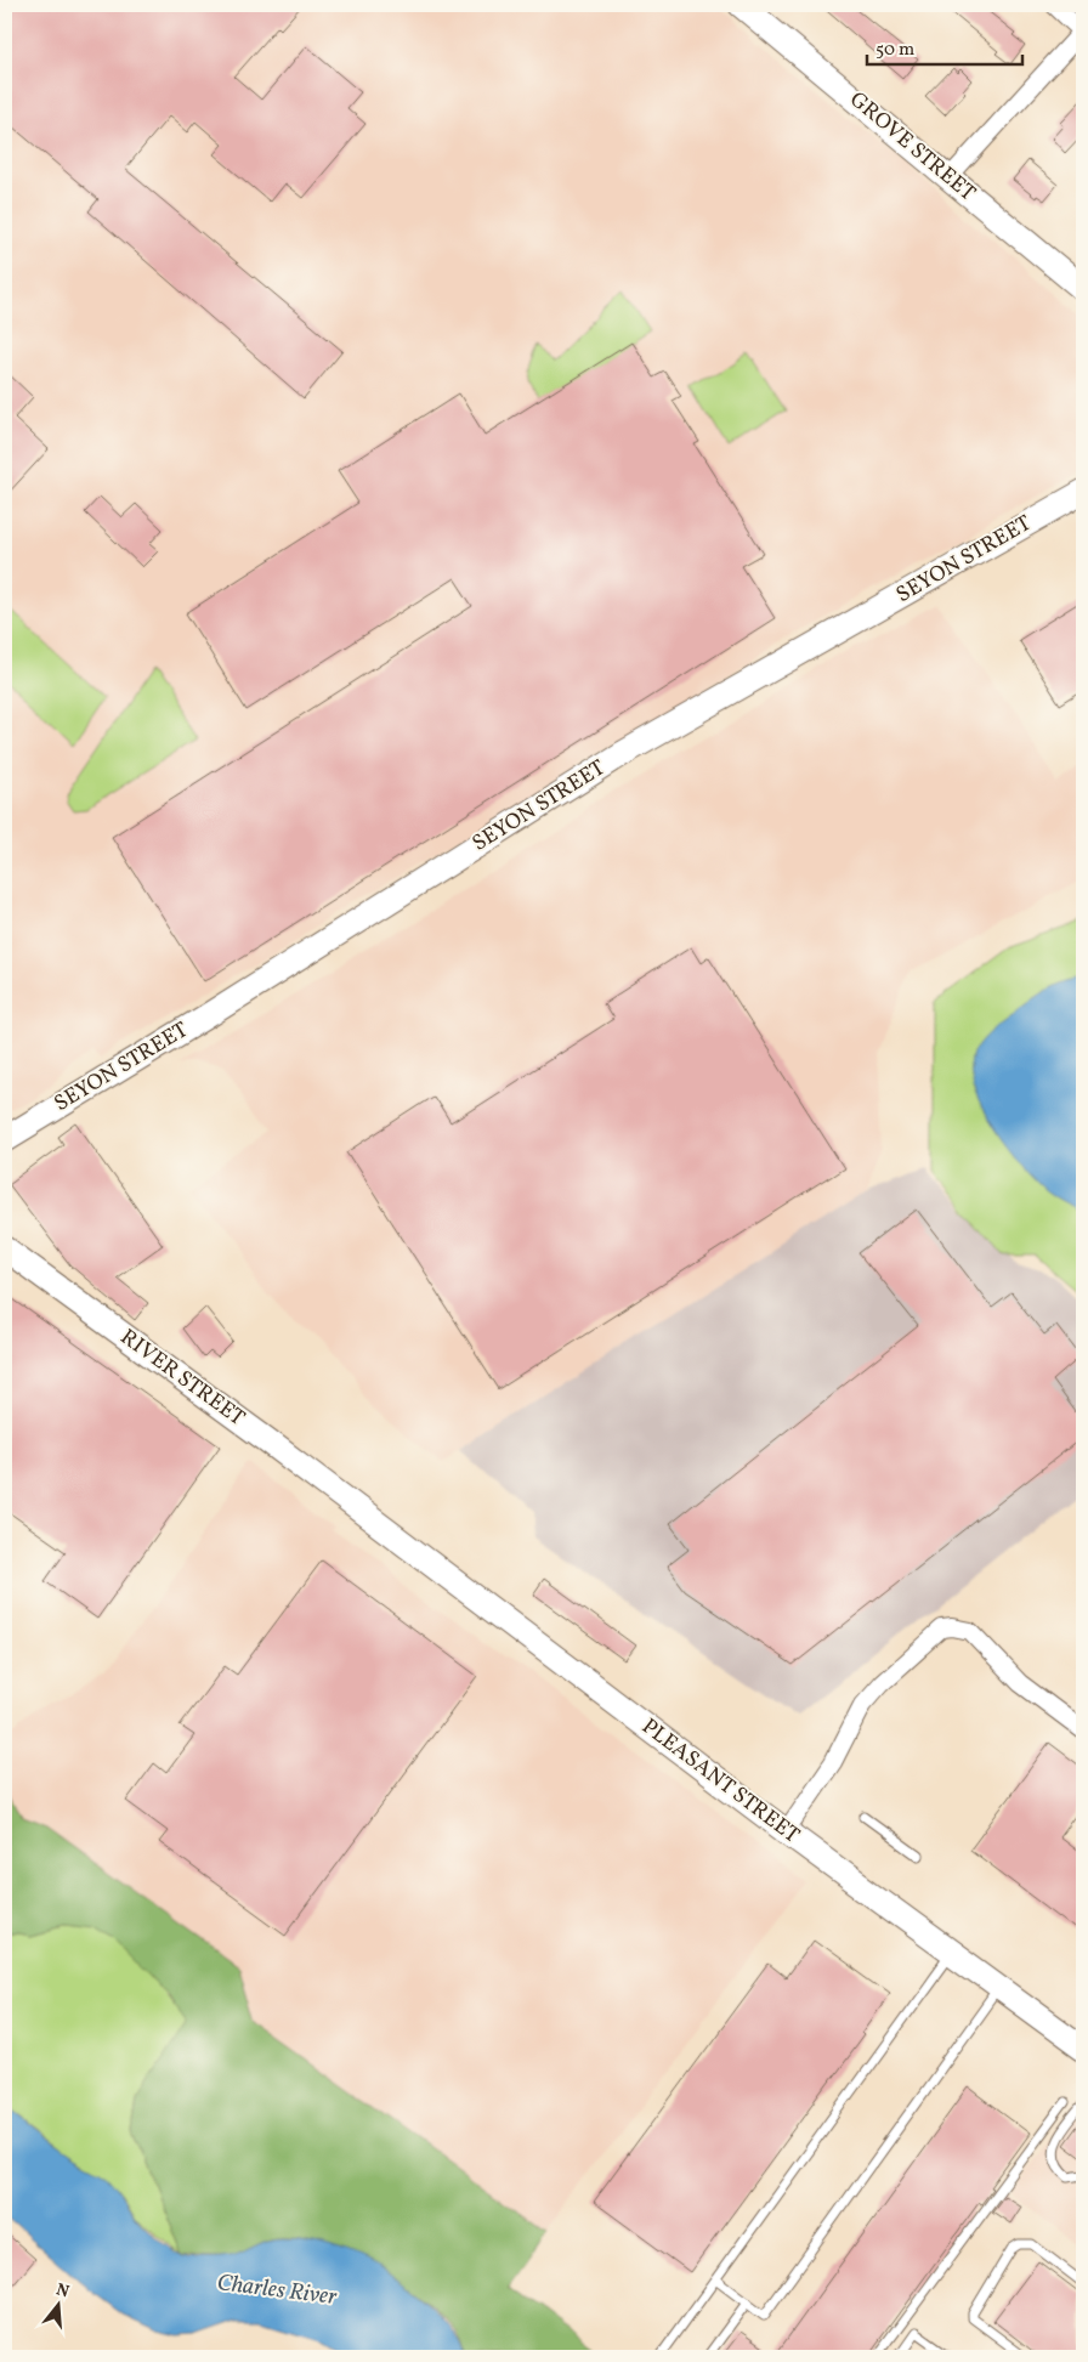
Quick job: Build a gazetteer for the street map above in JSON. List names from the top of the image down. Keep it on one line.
{"streets":{"street":["GROVE STREET","SEYON STREET","RIVER STREET","PLEASANT STREET"]},"crossings":[["RIVER STREET","PLEASANT STREET"]],"water":["Charles River"],"scale_bar":"50 m","north":"top"}
